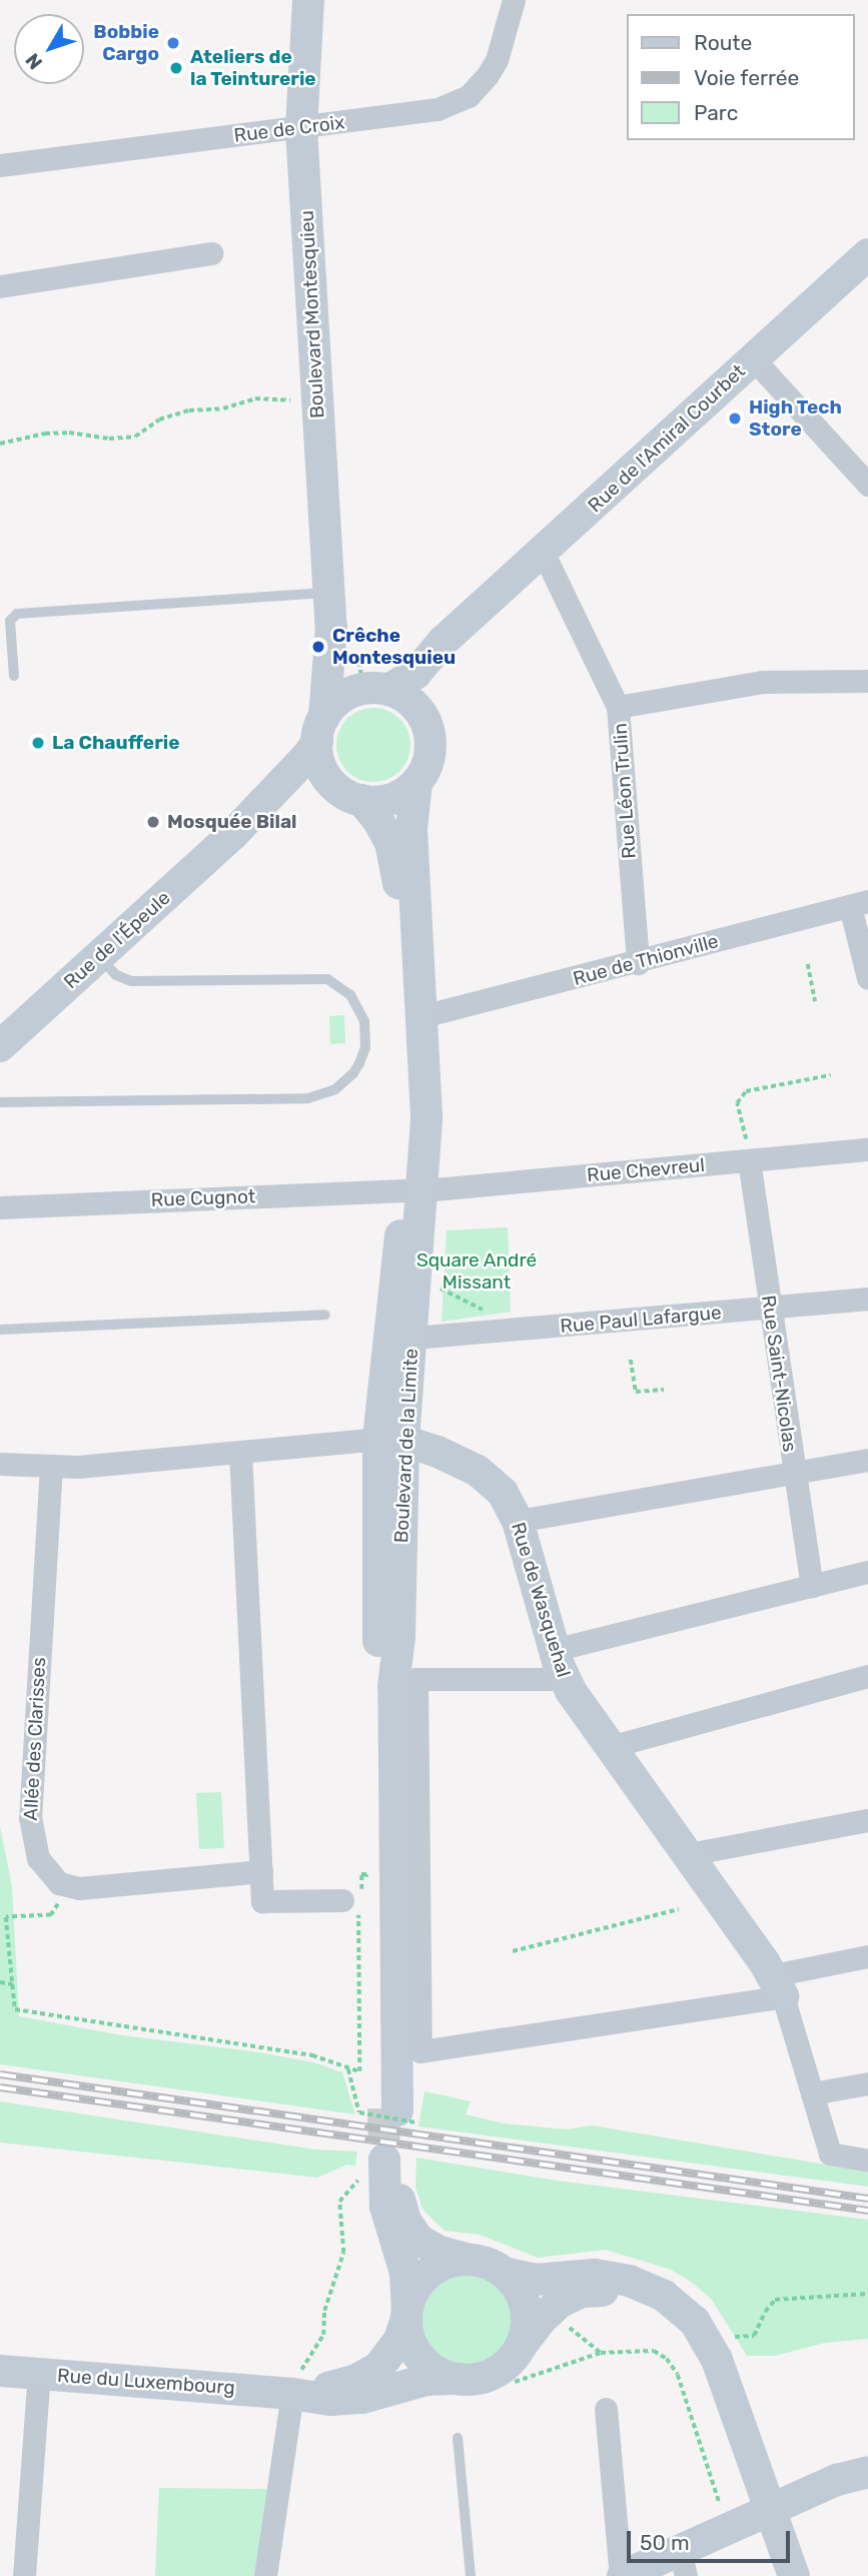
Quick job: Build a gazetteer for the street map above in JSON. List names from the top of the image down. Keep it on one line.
{"streets":{"main road":["Boulevard Montesquieu","Rue de l'Amiral Courbet","Rue de l'Épeule","Boulevard de la Limite","Rue de Wasquehal","Rue du Luxembourg"],"street":["Rue de Croix","Rue Léon Trulin","Rue de Thionville","Rue Chevreul","Rue Cugnot","Rue Paul Lafargue","Rue Saint-Nicolas","Allée des Clarisses"]},"crossings":[["Rue de Croix","Boulevard Montesquieu"],["Boulevard Montesquieu","Rue de l'Amiral Courbet"],["Boulevard Montesquieu","Rue de l'Épeule"],["Boulevard Montesquieu","Boulevard de la Limite"],["Rue de l'Amiral Courbet","Rue Léon Trulin"],["Rue de l'Amiral Courbet","Rue de l'Épeule"],["Rue de l'Amiral Courbet","Boulevard de la Limite"],["Rue Léon Trulin","Rue de Thionville"],["Rue de l'Épeule","Boulevard de la Limite"],["Rue de Thionville","Boulevard de la Limite"],["Rue Chevreul","Rue Cugnot"],["Rue Chevreul","Rue Saint-Nicolas"],["Rue Chevreul","Boulevard de la Limite"],["Rue Cugnot","Boulevard de la Limite"],["Rue Paul Lafargue","Rue Saint-Nicolas"],["Rue Paul Lafargue","Boulevard de la Limite"],["Boulevard de la Limite","Rue de Wasquehal"],["Rue de Wasquehal","Allée des Clarisses"]],"parks":["Square André Missant"],"places":["Bobbie Cargo","Ateliers de la Teinturerie","High Tech Store","Crêche Montesquieu","La Chaufferie","Mosquée Bilal"],"legend":["Route","Voie ferrée","Parc"],"scale_bar":"50 m","north":"bottom left"}
